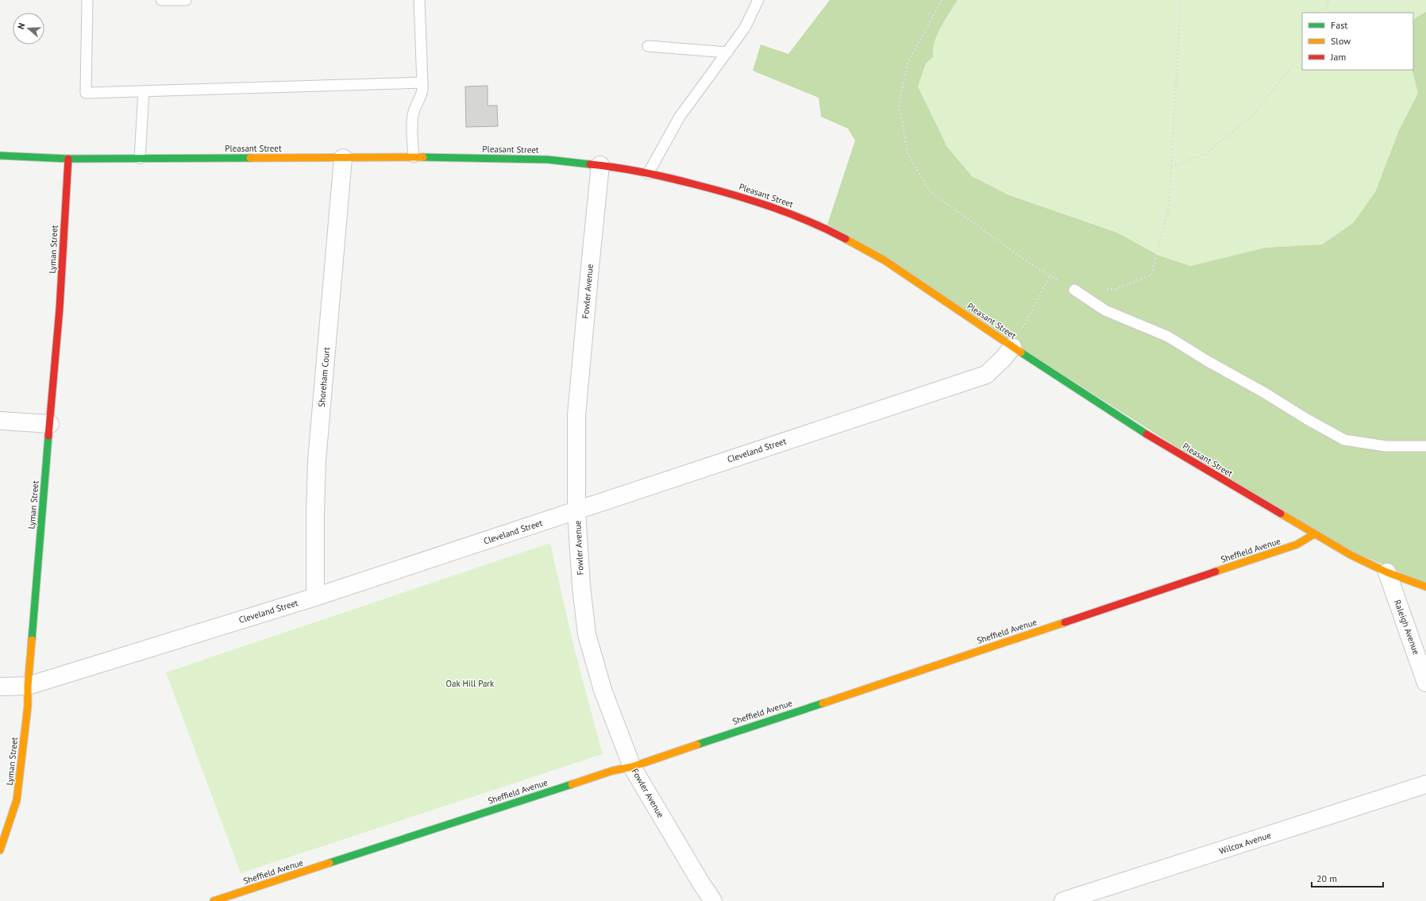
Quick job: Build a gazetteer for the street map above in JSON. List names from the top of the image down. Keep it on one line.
{"streets":{"street":["Pleasant Street","Lyman Street","Fowler Avenue","Shoreham Court","Cleveland Street","Sheffield Avenue","Raleigh Avenue","Wilcox Avenue"]},"crossings":[["Pleasant Street","Lyman Street"],["Pleasant Street","Fowler Avenue"],["Pleasant Street","Shoreham Court"],["Pleasant Street","Cleveland Street"],["Pleasant Street","Sheffield Avenue"],["Pleasant Street","Raleigh Avenue"],["Lyman Street","Cleveland Street"],["Fowler Avenue","Cleveland Street"],["Fowler Avenue","Sheffield Avenue"],["Shoreham Court","Cleveland Street"]],"parks":["Oak Hill Park"],"legend":["Fast","Slow","Jam"],"scale_bar":"20 m","north":"left"}
